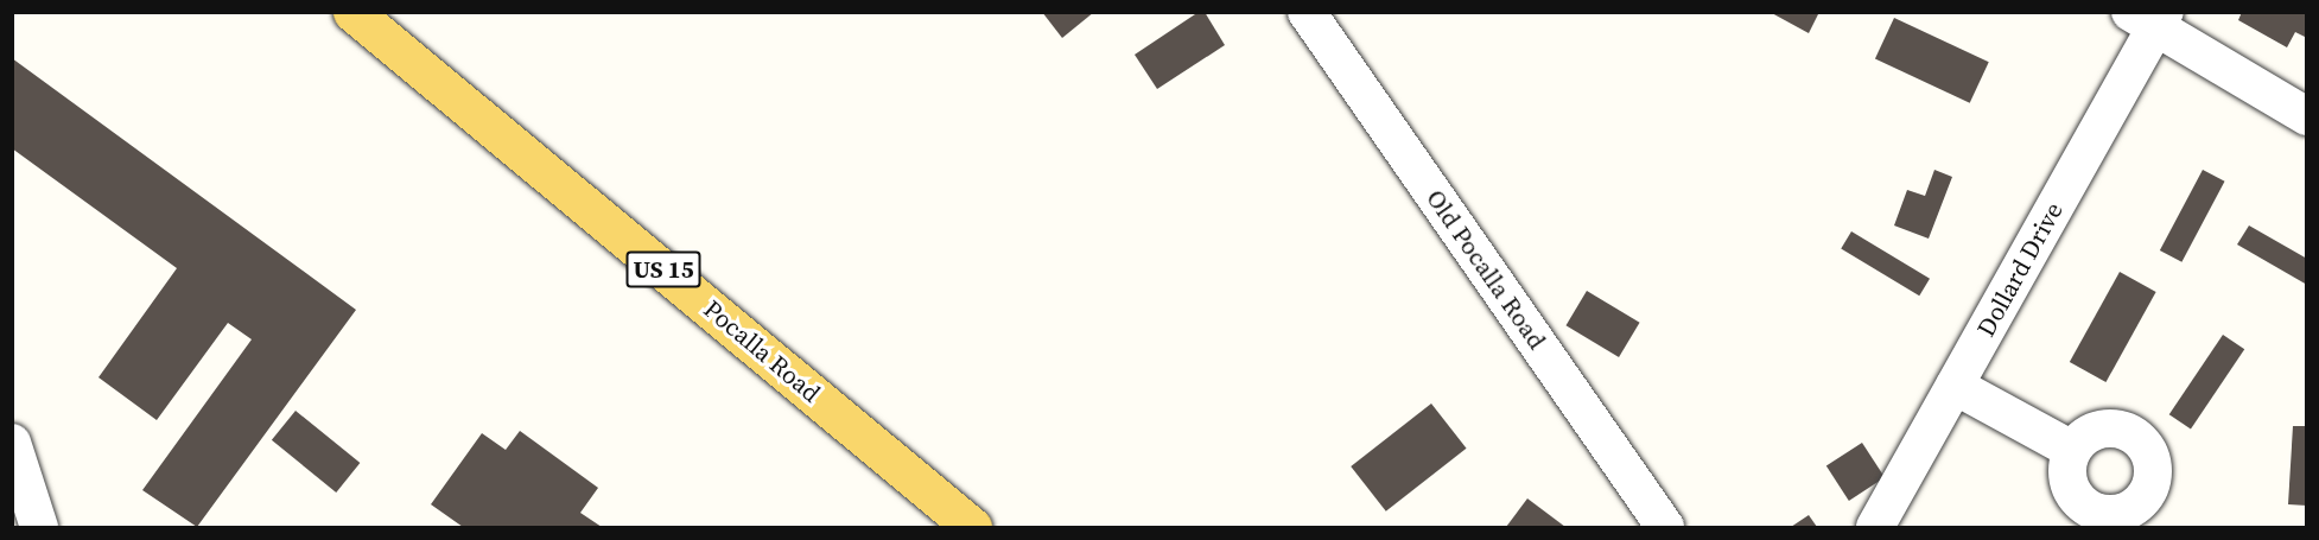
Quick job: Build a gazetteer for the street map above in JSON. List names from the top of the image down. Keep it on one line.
{"streets":{"main road":["US 15","Pocalla Road"],"street":["Old Pocalla Road","Dollard Drive"]}}
